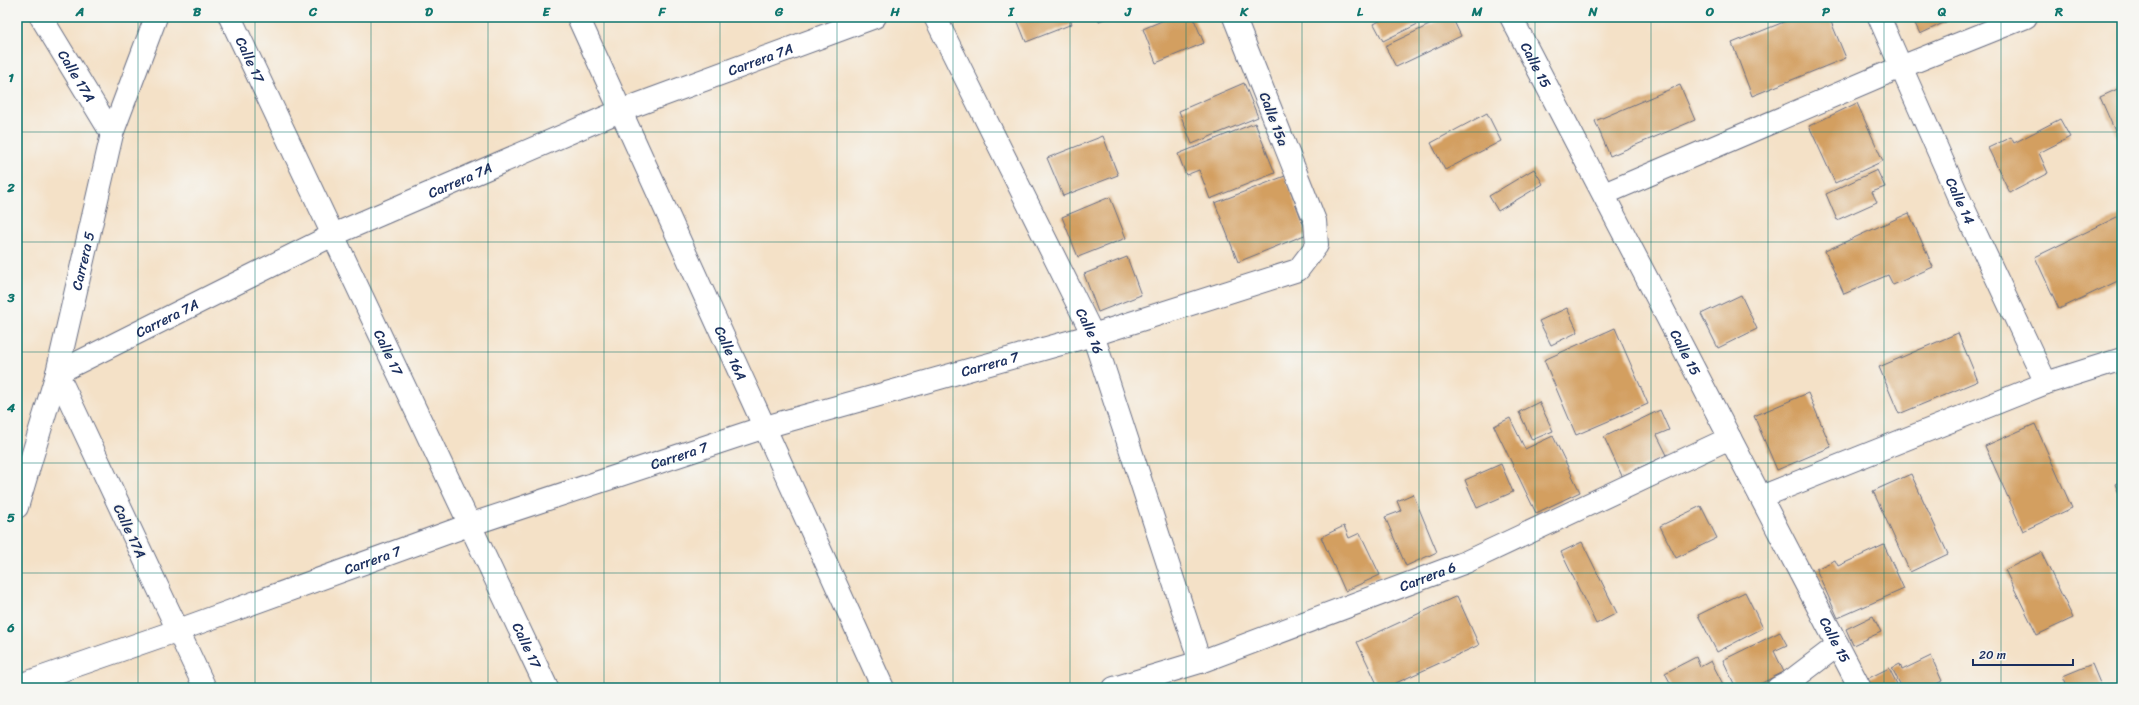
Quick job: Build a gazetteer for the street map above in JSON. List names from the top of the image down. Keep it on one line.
{"streets":{"street":["Carrera 7A","Calle 17","Calle 15","Calle 17A","Calle 15a","Calle 14","Carrera 5","Calle 16","Calle 16A","Carrera 7","Carrera 6"]},"crossings":[["Carrera 7A","Calle 17"],["Carrera 7A","Calle 17A"],["Carrera 7A","Carrera 5"],["Carrera 7A","Calle 16A"],["Calle 17","Carrera 7"],["Calle 15","Carrera 6"],["Calle 17A","Carrera 5"],["Calle 17A","Carrera 7"],["Calle 15a","Carrera 7"],["Calle 16","Carrera 7"],["Calle 16","Carrera 6"],["Calle 16A","Carrera 7"]],"scale_bar":"20 m","grid":{"columns":["A","B","C","D","E","F","G","H","I","J","K","L","M","N","O","P","Q","R"],"rows":["1","2","3","4","5","6"]}}
